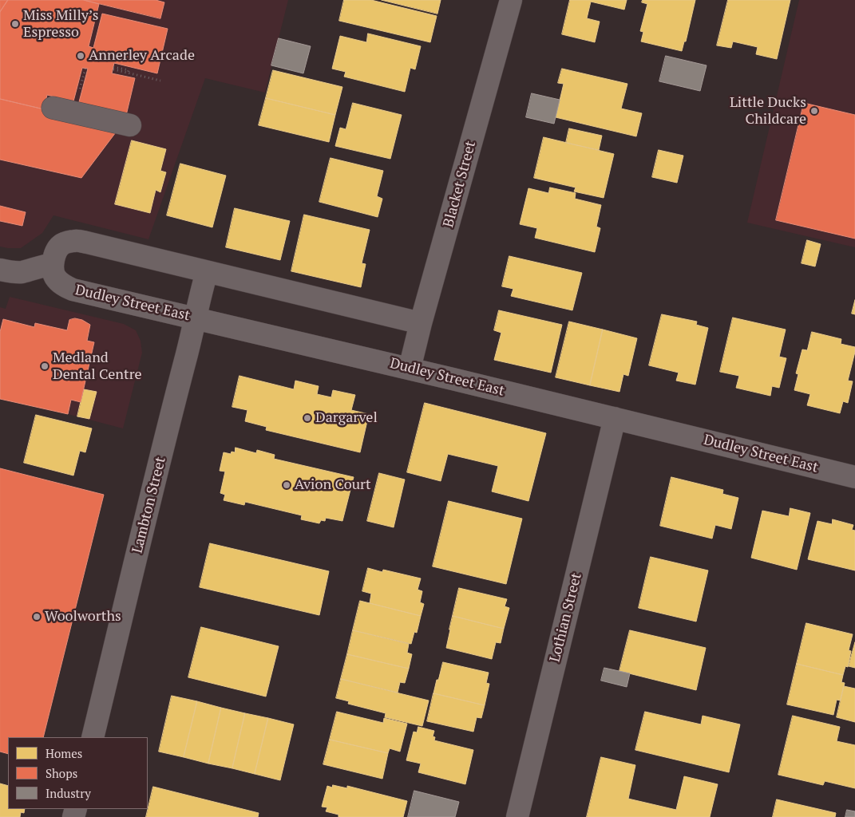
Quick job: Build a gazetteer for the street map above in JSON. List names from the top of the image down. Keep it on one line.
{"streets":{"street":["Blacket Street","Dudley Street East","Lambton Street","Lothian Street"]},"crossings":[["Blacket Street","Dudley Street East"],["Dudley Street East","Lambton Street"],["Dudley Street East","Lothian Street"]],"places":["Miss Milly’s Espresso","Annerley Arcade","Little Ducks Childcare","Medland Dental Centre","Dargarvel","Avion Court","Woolworths"],"legend":["Homes","Shops","Industry"]}
